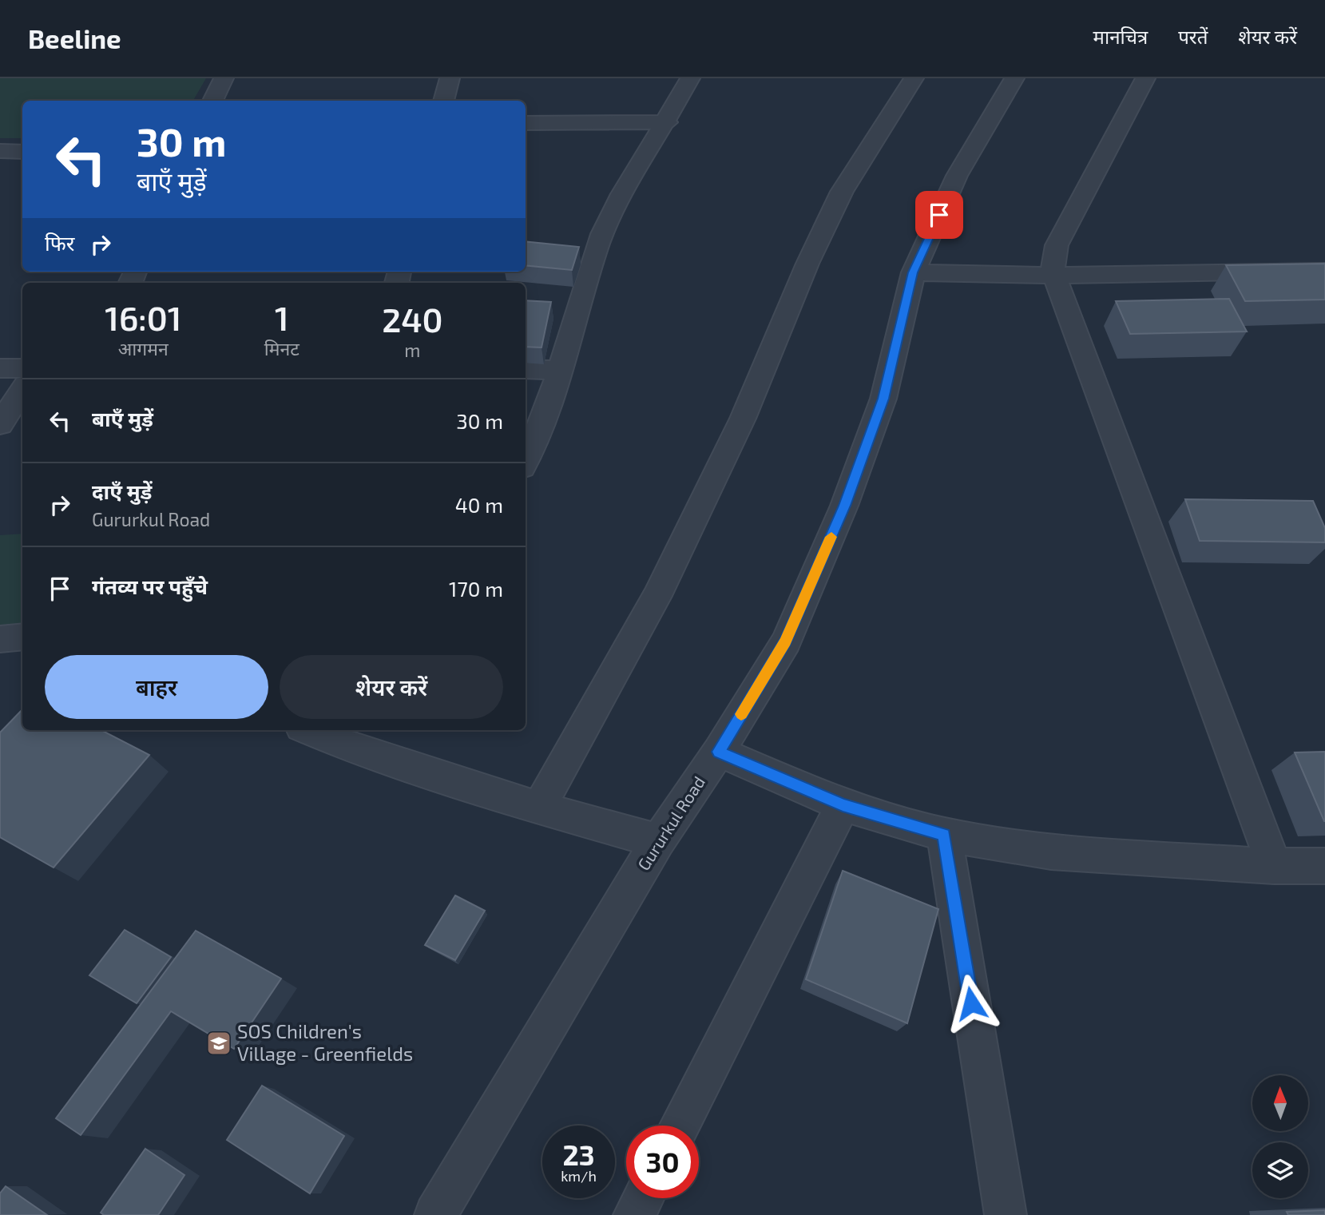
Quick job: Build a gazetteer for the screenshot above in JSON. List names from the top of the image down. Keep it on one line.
{"streets":{"street":["Gururkul Road"]},"places":{"school or university":["SOS Children's Village - Greenfields"]},"north":"top","page":{"header":"Beeline","nav":["मानचित्र","परतें","शेयर करें"],"turn":["30 m","बाएँ मुड़ें"],"then":"फिर","eta":["16:01","आगमन","1","मिनट","240","m"],"list":[{"name":"बाएँ मुड़ें","value":"30 m"},{"name":"दाएँ मुड़ें","note":"Gururkul Road","value":"40 m"},{"name":"गंतव्य पर पहुँचे","value":"170 m"}],"buttons":["बाहर","शेयर करें"],"speed":"23 km/h","limit":"30"}}
